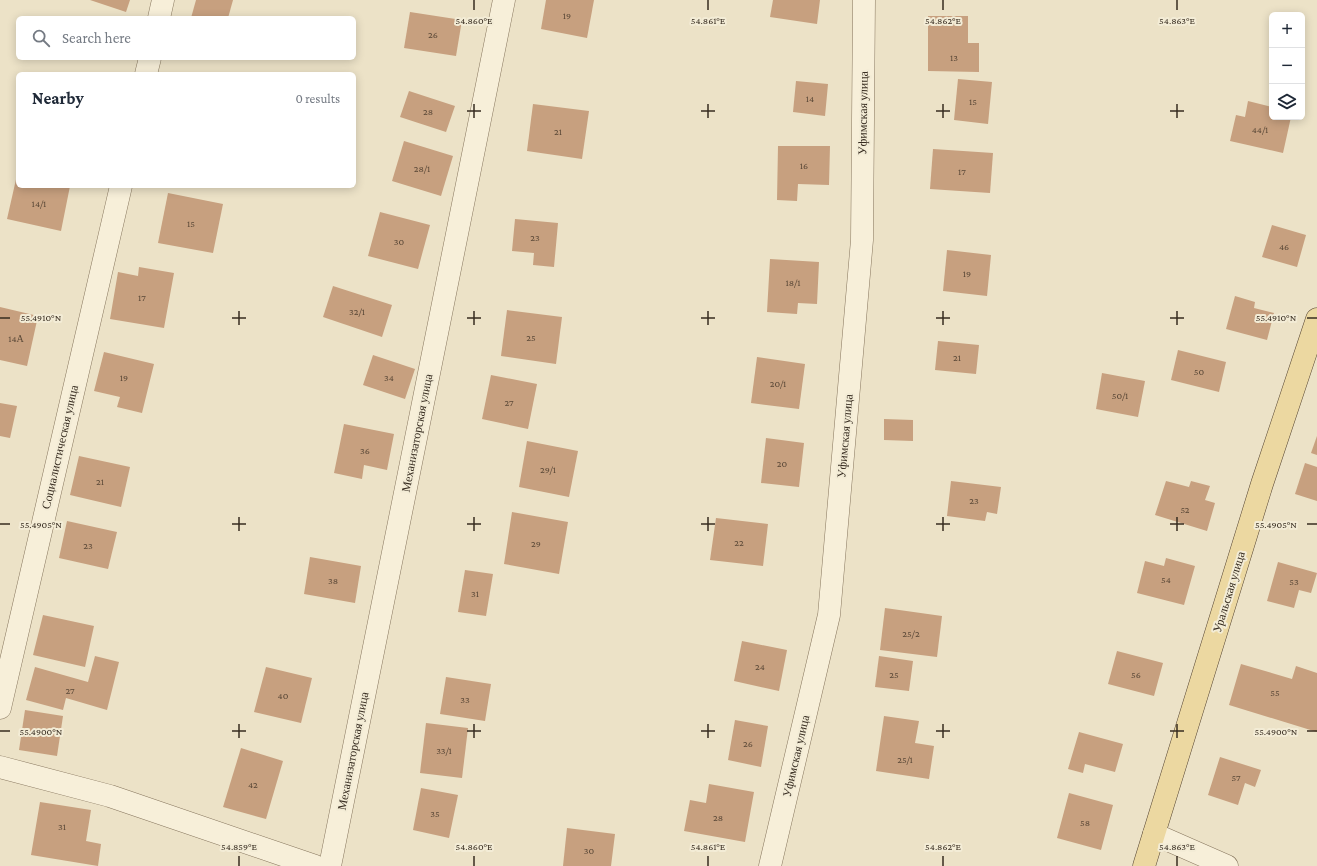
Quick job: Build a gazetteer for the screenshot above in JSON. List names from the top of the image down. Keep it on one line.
{"streets":{"main road":["Уральская улица"],"street":["Уфимская улица","Механизаторская улица","Социалистическая улица"]},"house_numbers":["19","26","13","14","15","28","44/1","21","16","28/1","17","14/1","15","23","30","46","19","18/1","17","32/1","25","14А","21","50","19","34","20/1","50/1","27","36","20","29/1","21","23","52","22","29","23","54","38","53","31","25/2","24","25","56","27","55","40","33","26","33/1","25/1","57","42","35","28","58","31","30"],"page":{"map_buttons":["+","−"],"search":"Search here","heading":["Nearby","0 results"]},"coordinates":["54.860°E","54.861°E","54.862°E","54.863°E","55.4910°N","55.4905°N","55.4900°N","54.859°E"]}
